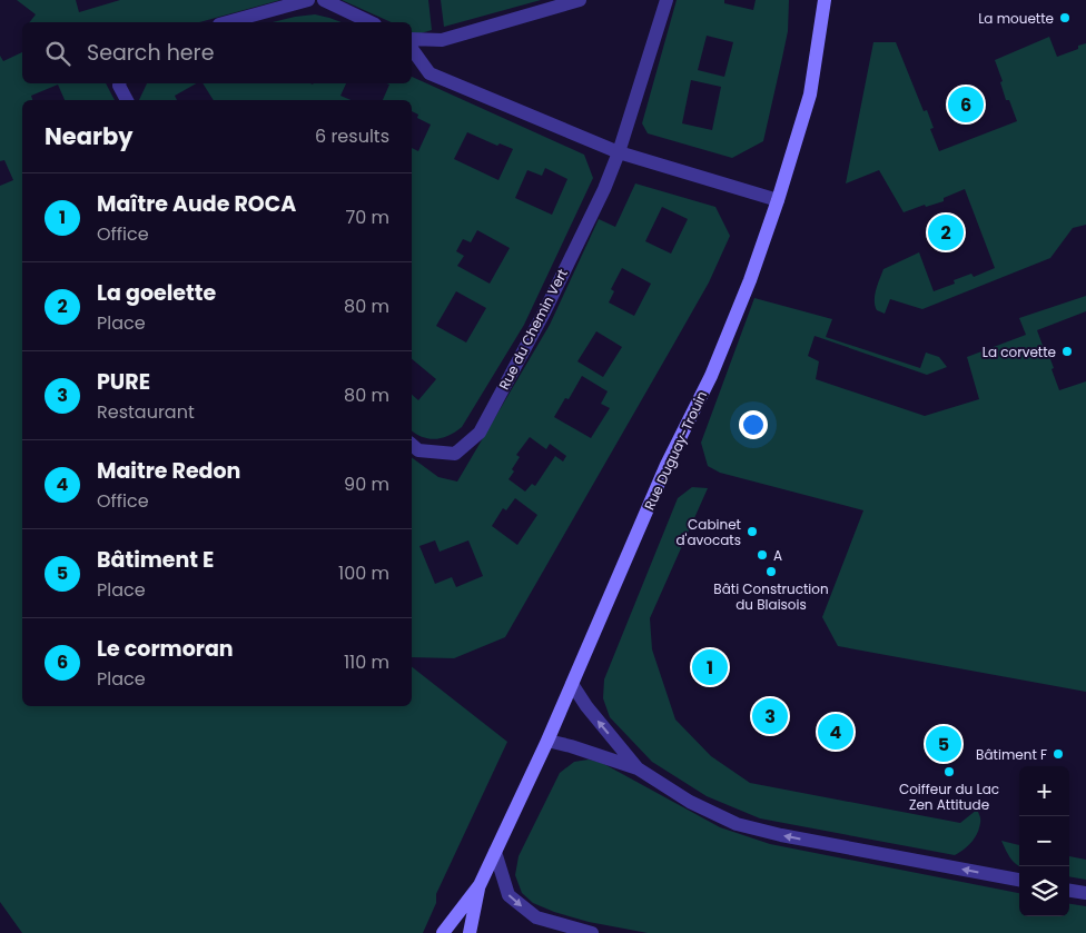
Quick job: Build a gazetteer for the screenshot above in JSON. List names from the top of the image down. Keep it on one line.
{"streets":{"main road":["Rue Duguay-Trouin"],"street":["Rue du Chemin Vert"]},"places":["La mouette","La corvette","Cabinet d'avocats","A","Bâti Construction du Blaisois","Bâtiment F","Coiffeur du Lac Zen Attitude"],"page":{"search":"Search here","pins":["6","2","1","3","4","5"],"heading":["Nearby","6 results"],"list":[{"mark":"1","name":"Maître Aude ROCA","note":"Office","value":"70 m"},{"mark":"2","name":"La goelette","note":"Place","value":"80 m"},{"mark":"3","name":"PURE","note":"Restaurant","value":"80 m"},{"mark":"4","name":"Maitre Redon","note":"Office","value":"90 m"},{"mark":"5","name":"Bâtiment E","note":"Place","value":"100 m"},{"mark":"6","name":"Le cormoran","note":"Place","value":"110 m"}],"map_buttons":["+","−"]}}
